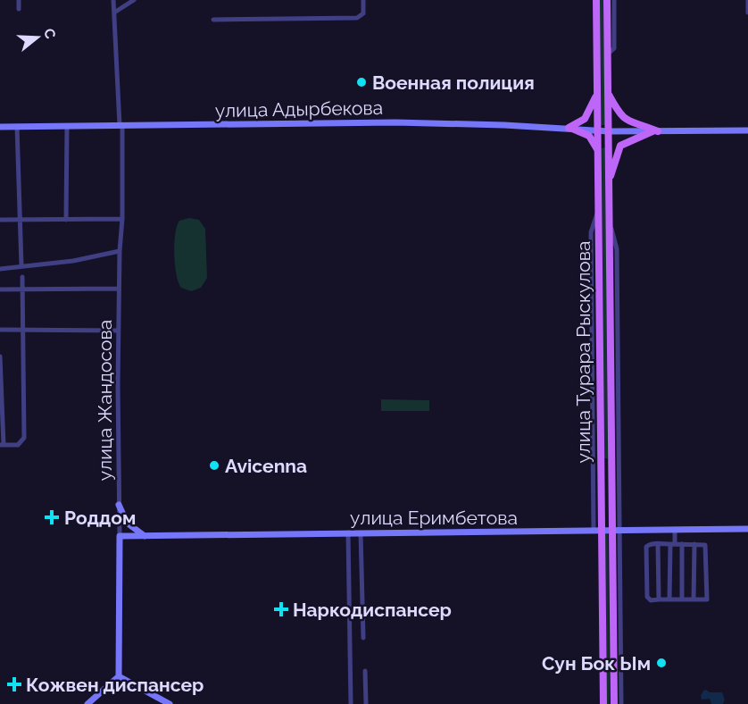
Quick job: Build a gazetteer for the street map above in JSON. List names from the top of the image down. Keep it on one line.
{"streets":{"main road":["улица Адырбекова","улица Турара Рыскулова","улица Жандосова","улица Еримбетова"]},"crossings":[["улица Адырбекова","улица Турара Рыскулова"],["улица Адырбекова","улица Жандосова"],["улица Турара Рыскулова","улица Еримбетова"],["улица Жандосова","улица Еримбетова"]],"places":{"other":["Военная полиция","Avicenna","Сун Бок Ым"],"health":["Роддом","Наркодиспансер","Кожвен диспансер"]},"north":"right"}
